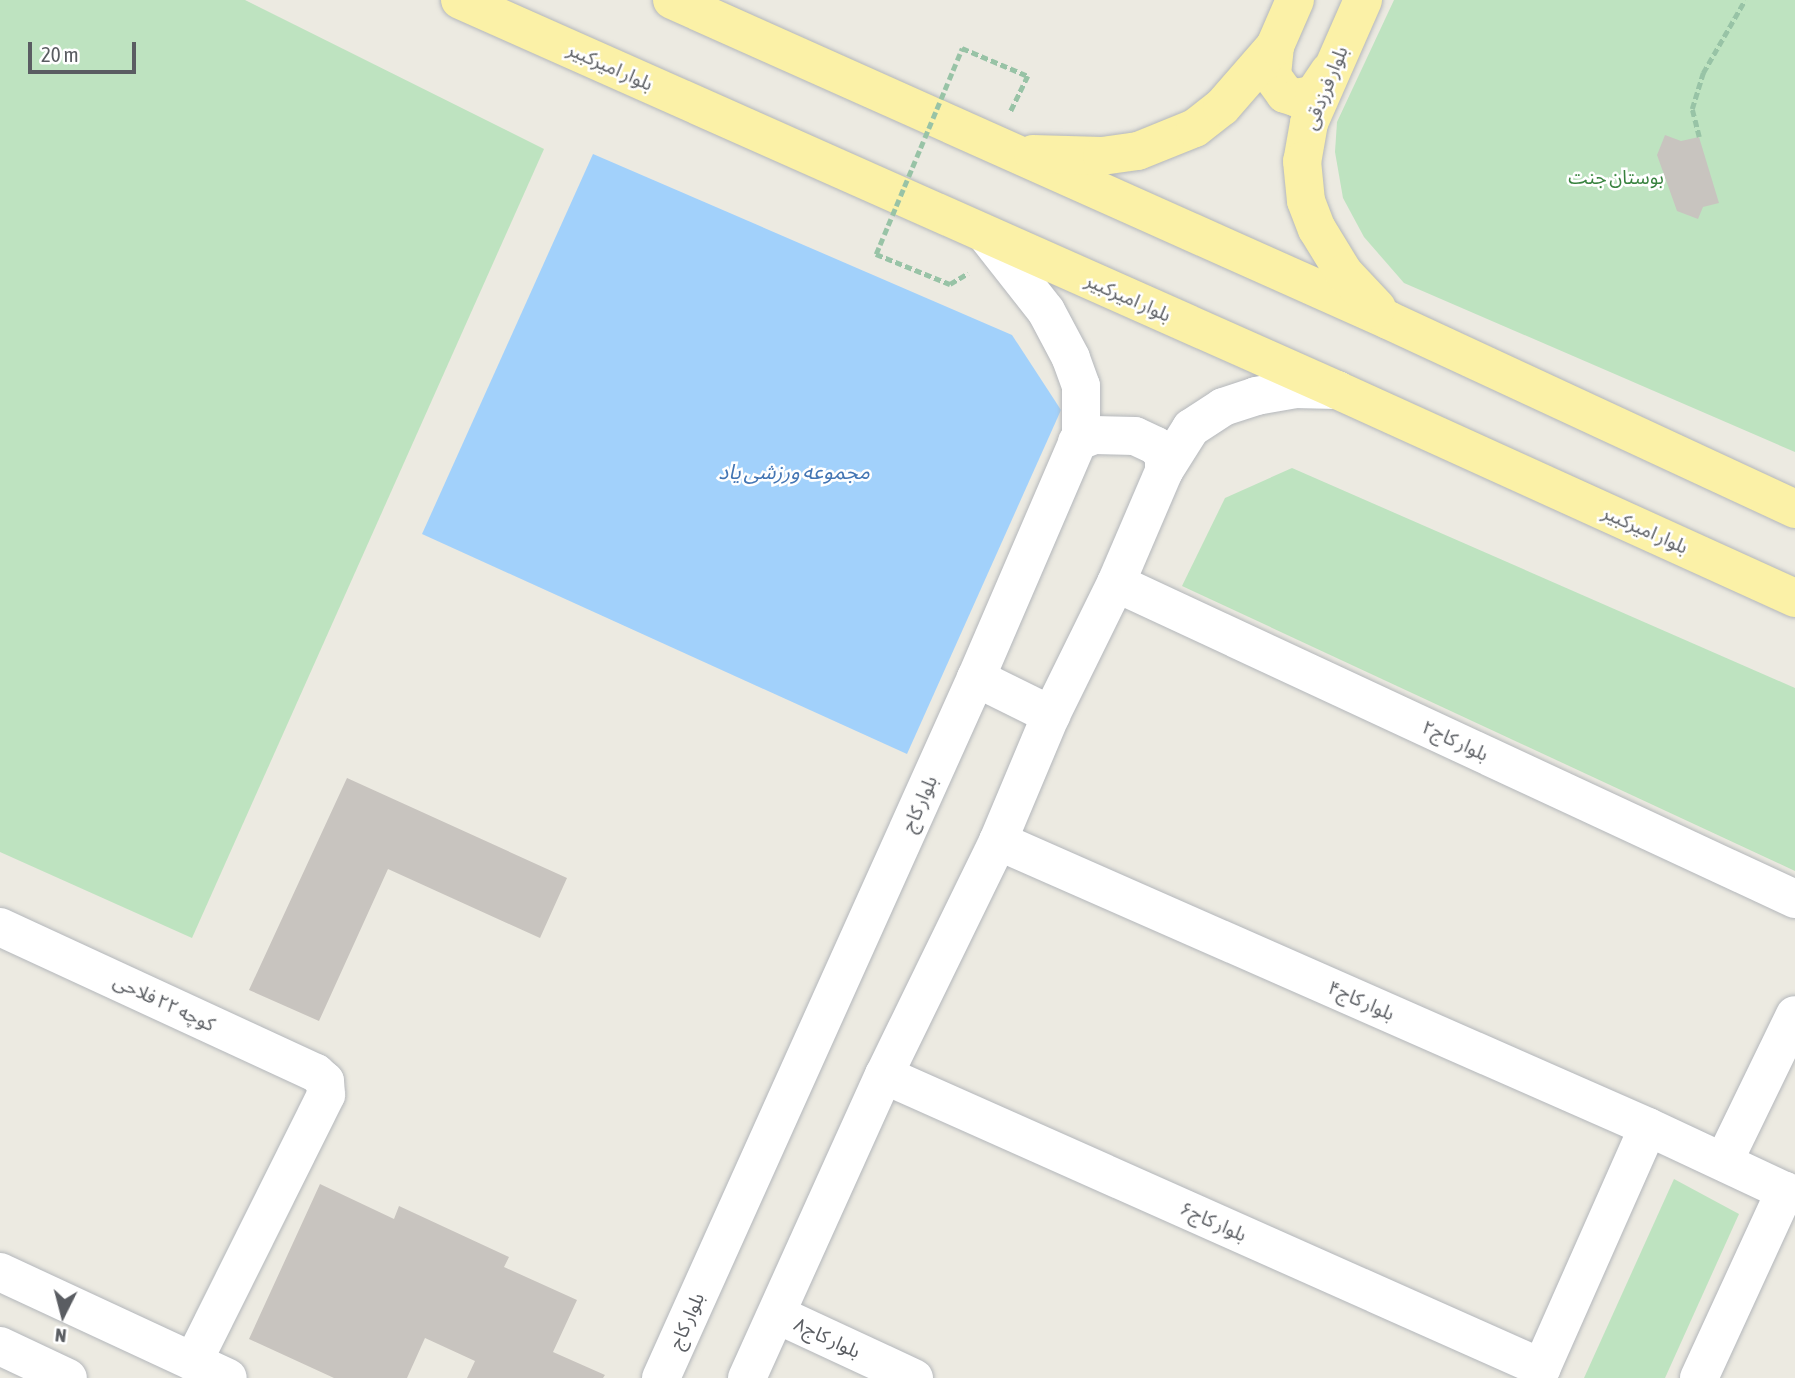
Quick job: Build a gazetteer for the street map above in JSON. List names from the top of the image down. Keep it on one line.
{"streets":{"main road":["بلوار امیرکبیر","بلوار فرزدقی"],"street":["بلوار کاج۲","بلوار کاج","بلوار کاج۴","کوچه ۲۲ فلاحی","بلوار کاج۶","بلوار کاج۸"]},"crossings":[["بلوار امیرکبیر","بلوار کاج"]],"water":["مجموعه ورزشی یاد"],"parks":["بوستان جنت"],"scale_bar":"20 m","north":"bottom"}
